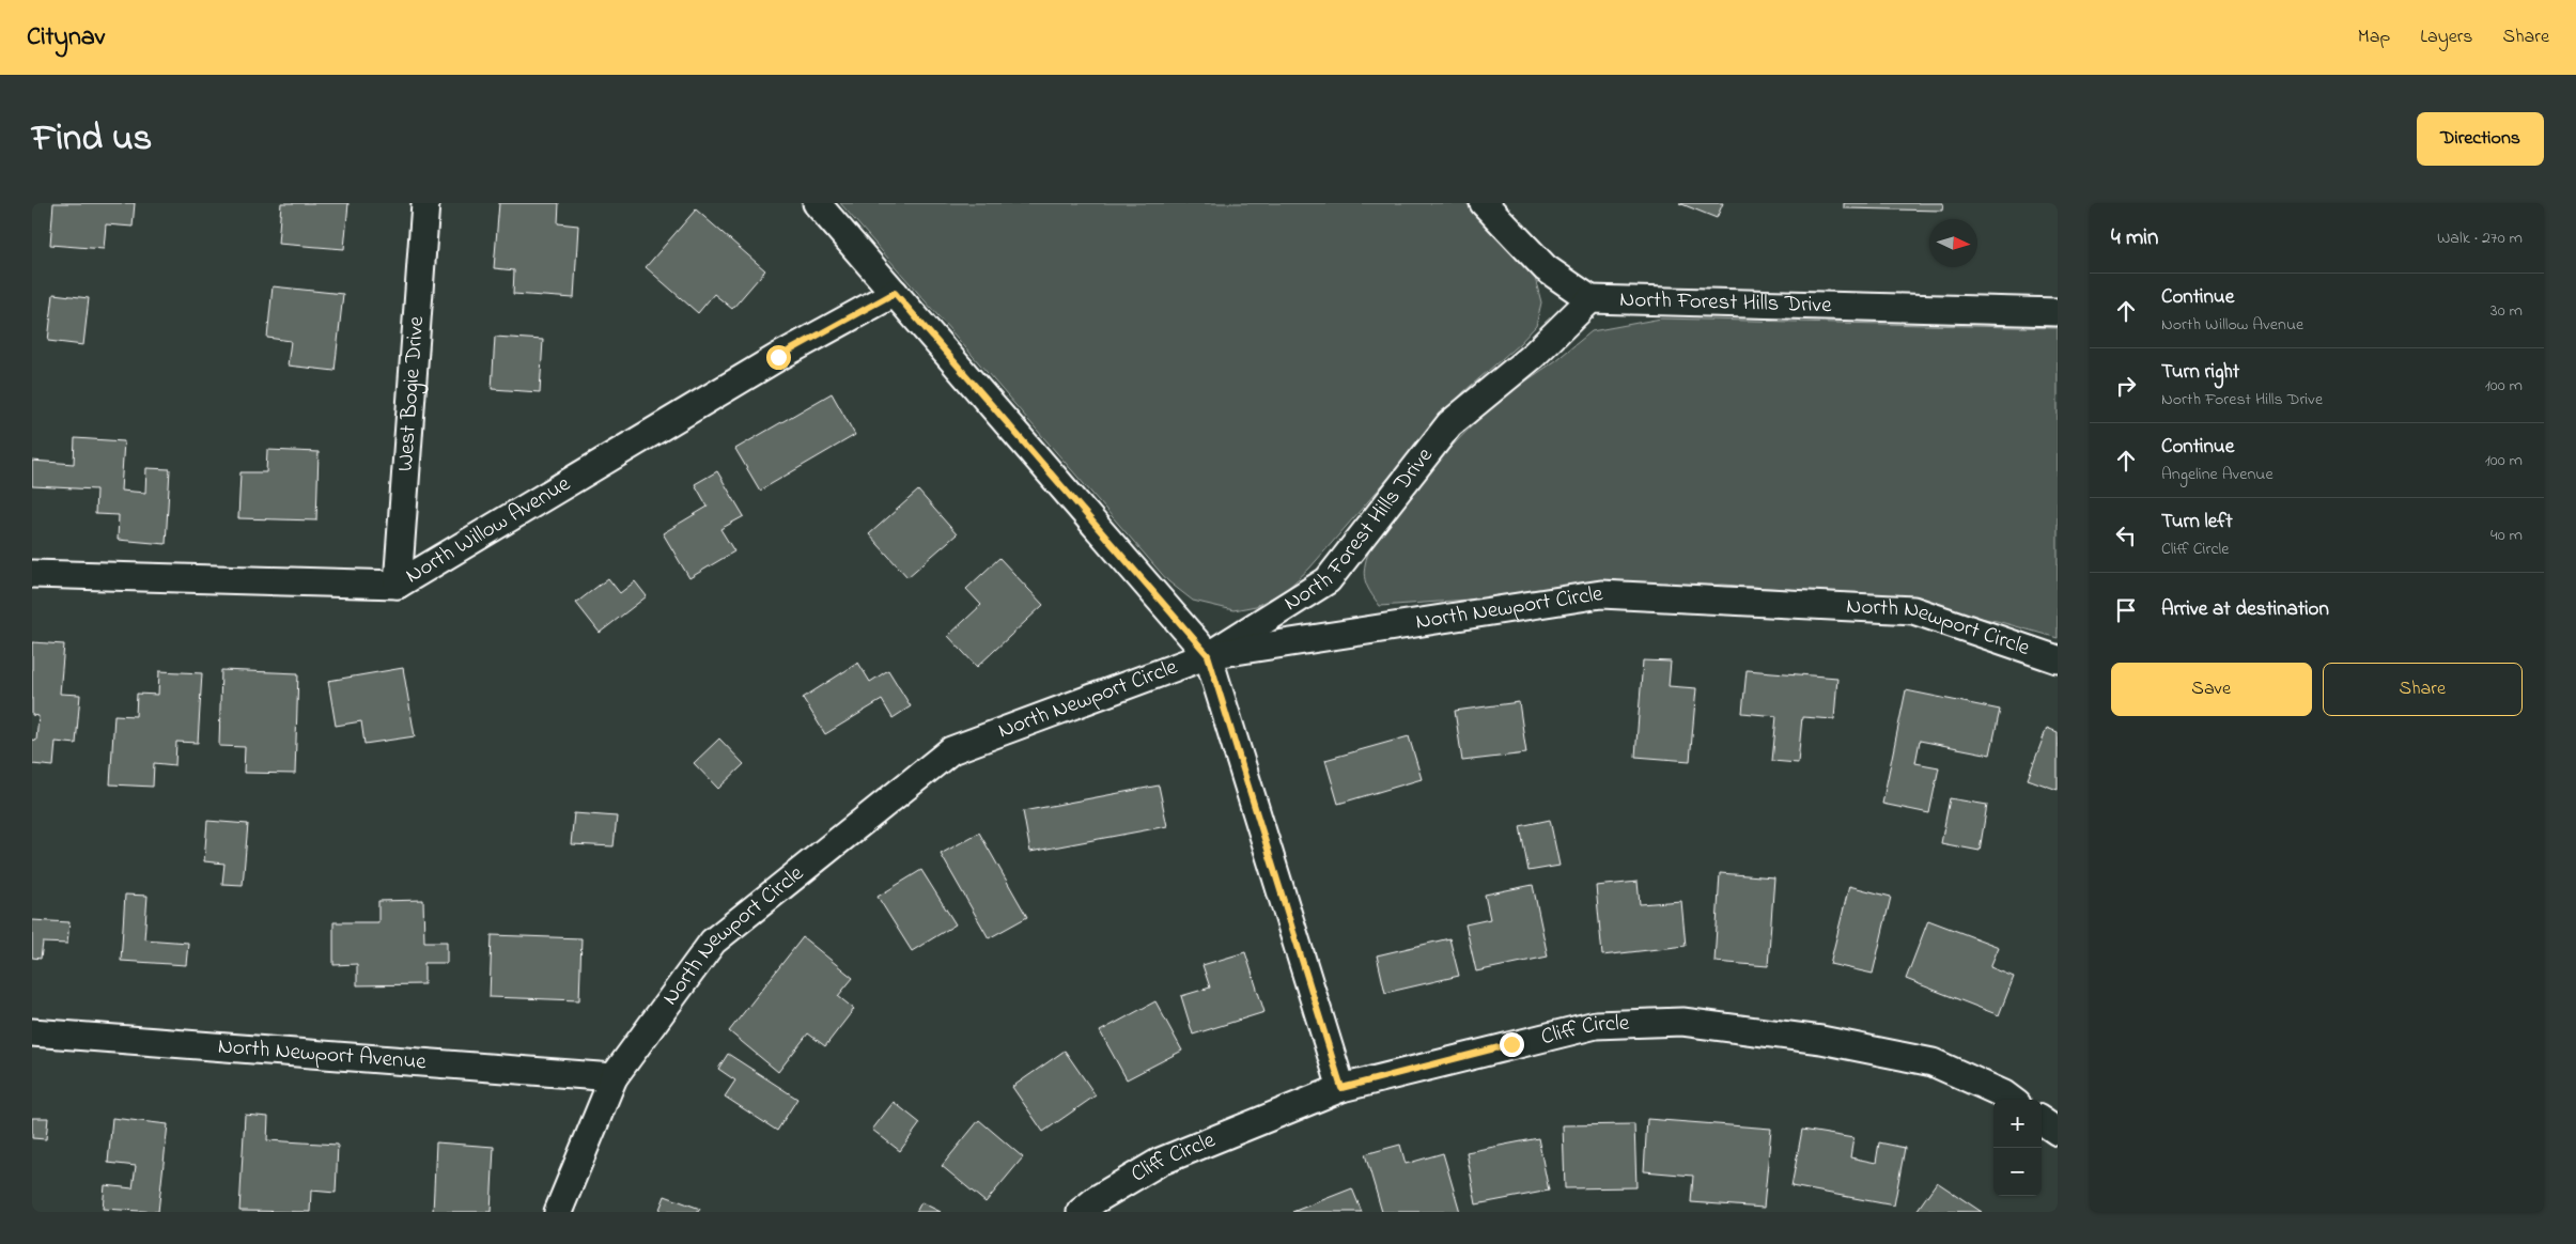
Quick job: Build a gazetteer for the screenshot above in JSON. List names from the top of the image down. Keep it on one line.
{"streets":{"street":["North Forest Hills Drive","West Bogie Drive","North Willow Avenue","North Newport Circle","Cliff Circle","North Newport Avenue"]},"crossings":[["North Forest Hills Drive","North Newport Circle"],["West Bogie Drive","North Willow Avenue"],["North Newport Circle","North Newport Avenue"]],"north":"right","page":{"header":"Citynav","nav":["Map","Layers","Share"],"title":"Find us","buttons":["Directions",["Save","Share"]],"heading":["4 min","Walk · 270 m"],"list":[["Continue","North Willow Avenue","30 m"],["Turn right","North Forest Hills Drive","100 m"],["Continue","Angeline Avenue","100 m"],["Turn left","Cliff Circle","40 m"],"Arrive at destination"],"map_buttons":["+","−"]}}
